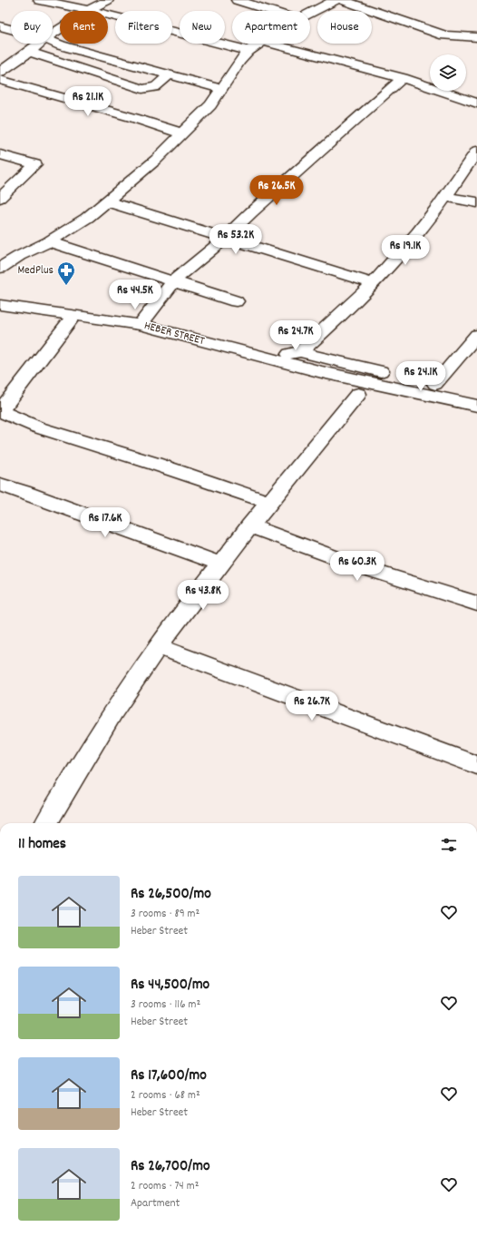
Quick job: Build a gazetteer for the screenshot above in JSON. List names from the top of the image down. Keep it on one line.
{"streets":{"street":["HEBER STREET"]},"places":{"pharmacy":["MedPlus"]},"page":{"chip":["Buy","Rent","Filters","New","Apartment","House"],"price":["Rs 21.1K","Rs 26.5K","Rs 53.2K","Rs 19.1K","Rs 44.5K","Rs 24.7K","Rs 24.1K","Rs 17.6K","Rs 60.3K","Rs 43.8K","Rs 26.7K"],"heading":"11 homes","list":[{"name":"Rs 26,500/mo","note":"3 rooms · 89 m² · Heber Street"},{"name":"Rs 44,500/mo","note":"3 rooms · 116 m² · Heber Street"},{"name":"Rs 17,600/mo","note":"2 rooms · 68 m² · Heber Street"},{"name":"Rs 26,700/mo","note":"2 rooms · 74 m² · Apartment"}]}}
